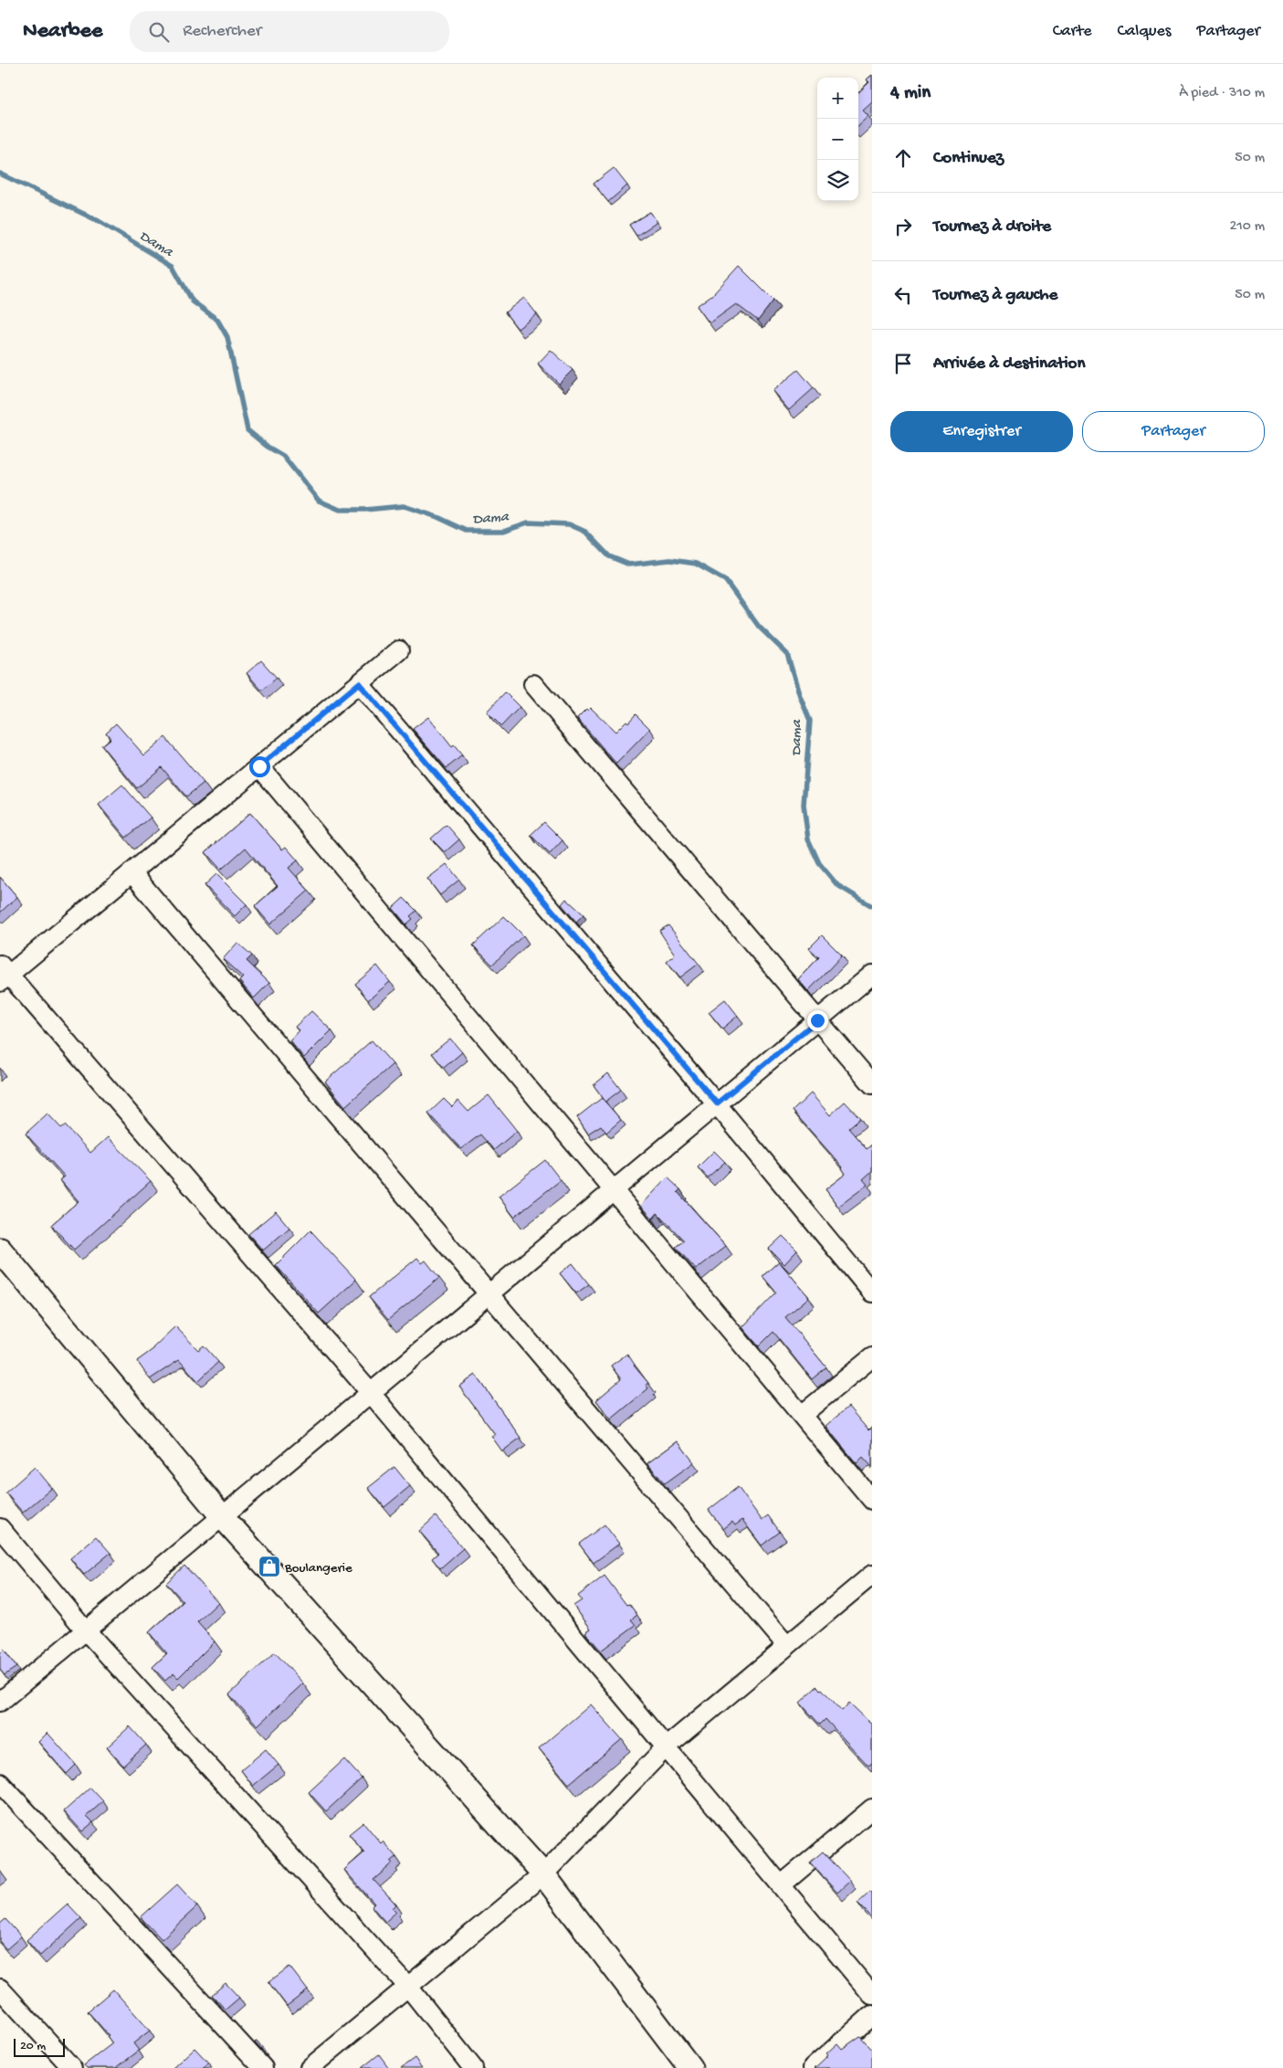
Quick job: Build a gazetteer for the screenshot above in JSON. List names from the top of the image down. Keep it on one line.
{"water":["Dama"],"places":{"shop":["Boulangerie"]},"scale_bar":"20 m","page":{"header":"Nearbee","search":"Rechercher","nav":["Carte","Calques","Partager"],"heading":["4 min","À pied · 310 m"],"map_buttons":["+","−"],"list":[["Continuez","50 m"],["Tournez à droite","210 m"],["Tournez à gauche","50 m"],"Arrivée à destination"],"buttons":["Enregistrer","Partager"],"scale":"20 m"}}
